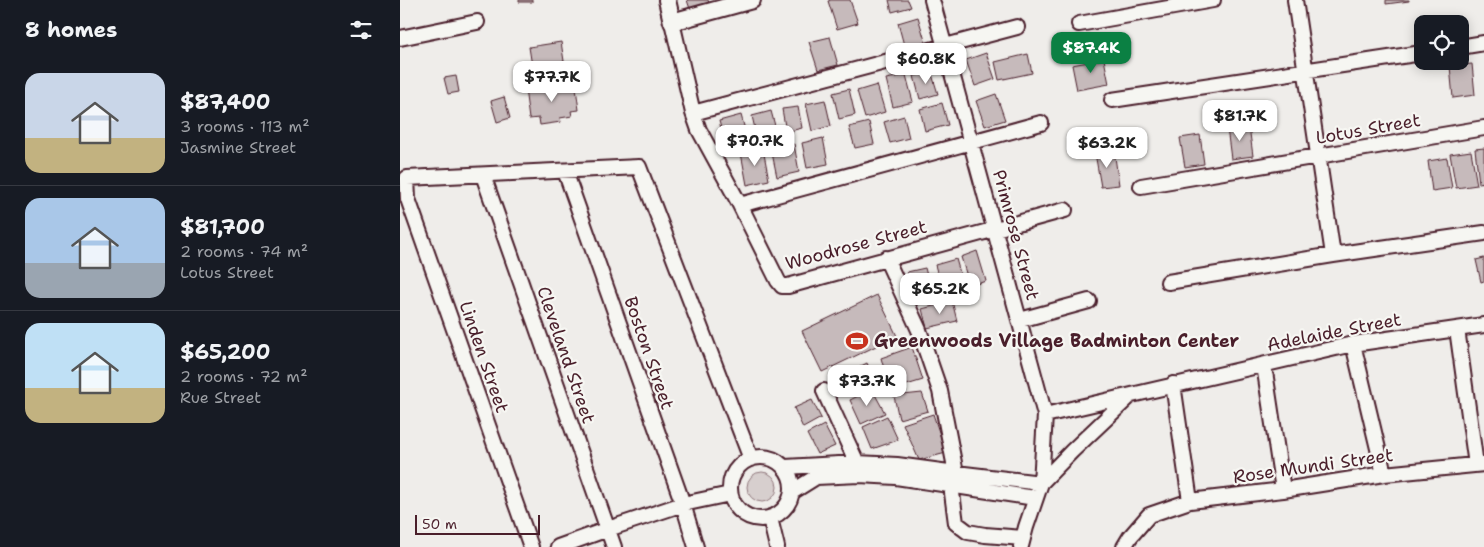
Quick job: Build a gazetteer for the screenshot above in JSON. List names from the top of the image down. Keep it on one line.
{"streets":{"street":["Lotus Street","Primrose Street","Woodrose Street","Adelaide Street","Boston Street","Cleveland Street","Linden Street","Rose Mundi Street"]},"crossings":[["Primrose Street","Woodrose Street"],["Primrose Street","Adelaide Street"],["Cleveland Street","Linden Street"]],"places":{"sports":["Greenwoods Village Badminton Center"]},"scale_bar":"50 m","page":{"heading":"8 homes","price":["$87.4K","$60.8K","$77.7K","$81.7K","$70.7K","$63.2K","$65.2K","$73.7K"],"list":[{"name":"$87,400","note":"3 rooms · 113 m² · Jasmine Street"},{"name":"$81,700","note":"2 rooms · 74 m² · Lotus Street"},{"name":"$65,200","note":"2 rooms · 72 m² · Rue Street"}],"scale":"50 m"}}
